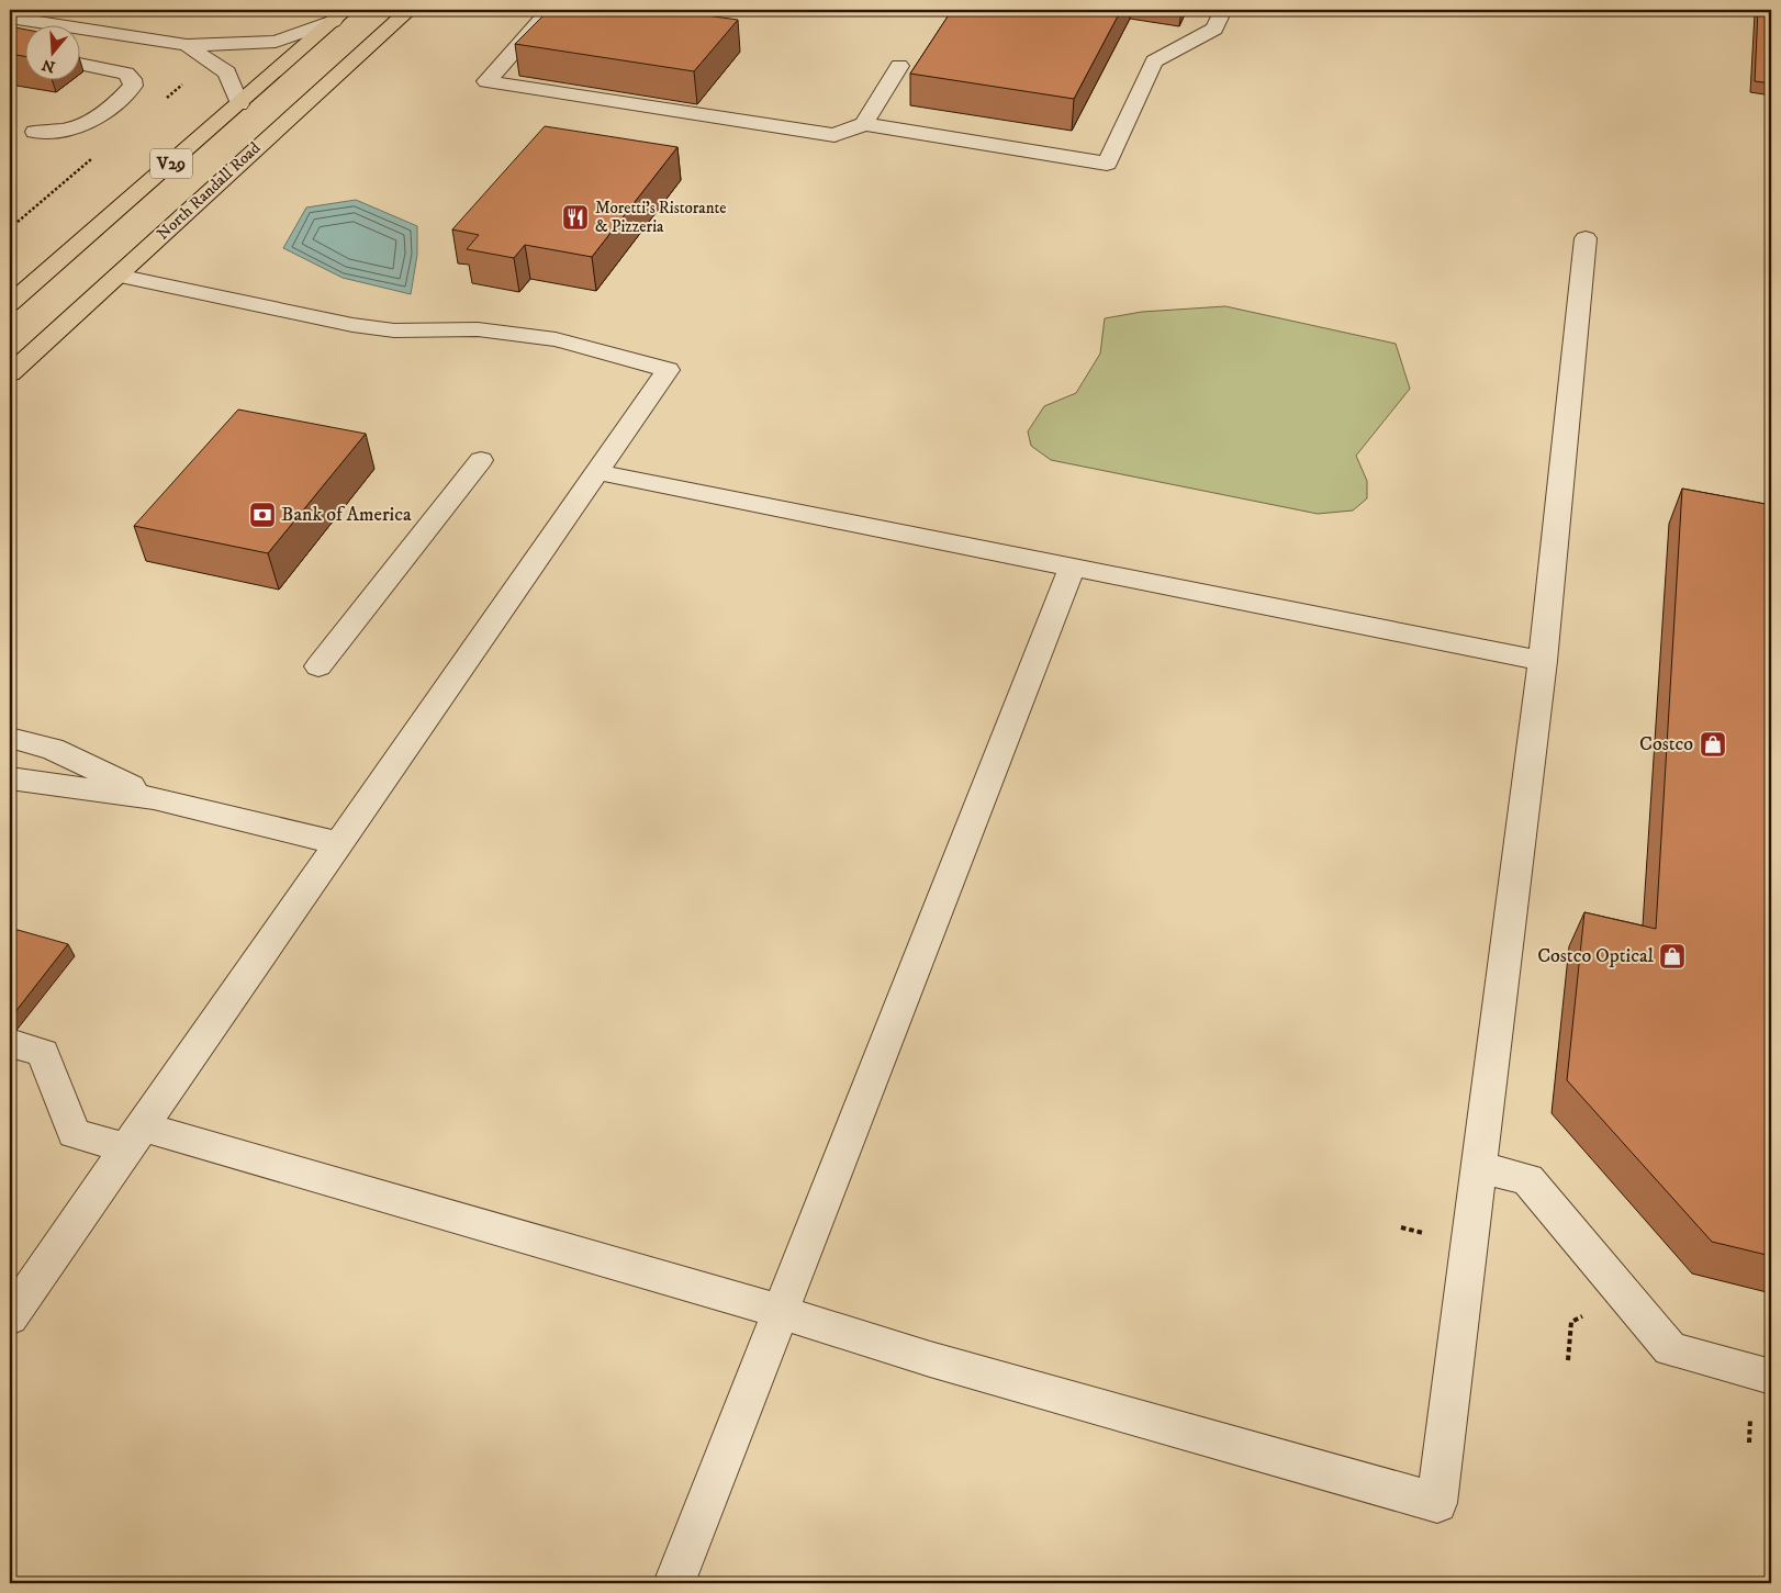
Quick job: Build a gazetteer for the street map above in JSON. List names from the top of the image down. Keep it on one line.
{"streets":{"main road":["V29","North Randall Road"]},"places":{"restaurant":["Moretti's Ristorante & Pizzeria"],"bank":["Bank of America"],"shop":["Costco","Costco Optical"]},"north":"bottom"}
